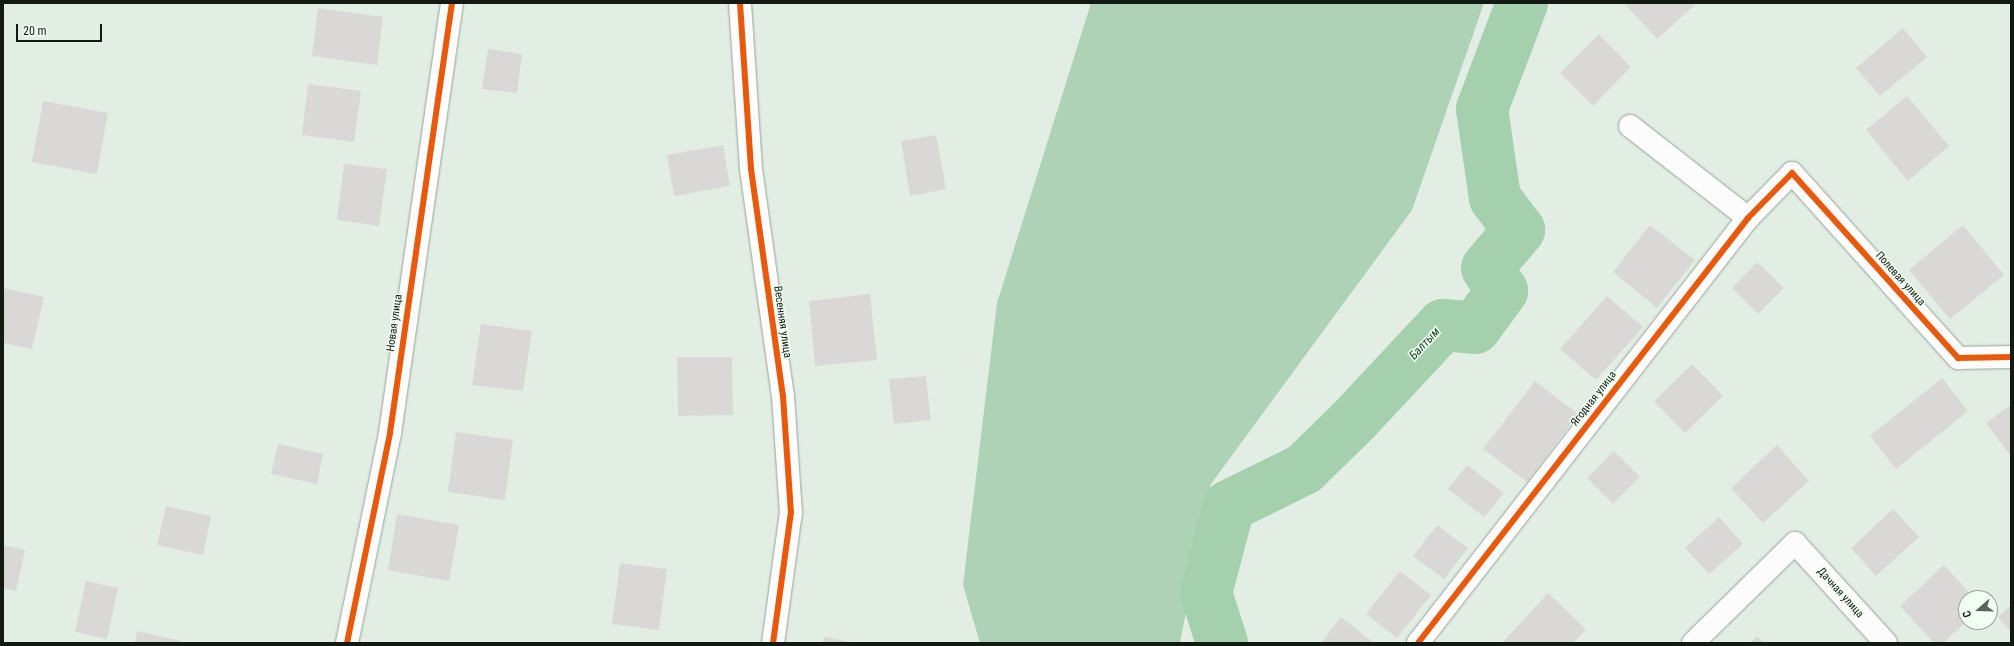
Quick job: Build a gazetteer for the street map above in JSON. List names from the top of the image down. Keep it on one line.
{"streets":{"street":["Полевая улица","Весенняя улица","Новая улица","Ягодная улица","Дачная улица"]},"crossings":[["Полевая улица","Ягодная улица"]],"water":["Балтым"],"scale_bar":"20 m","north":"left"}
